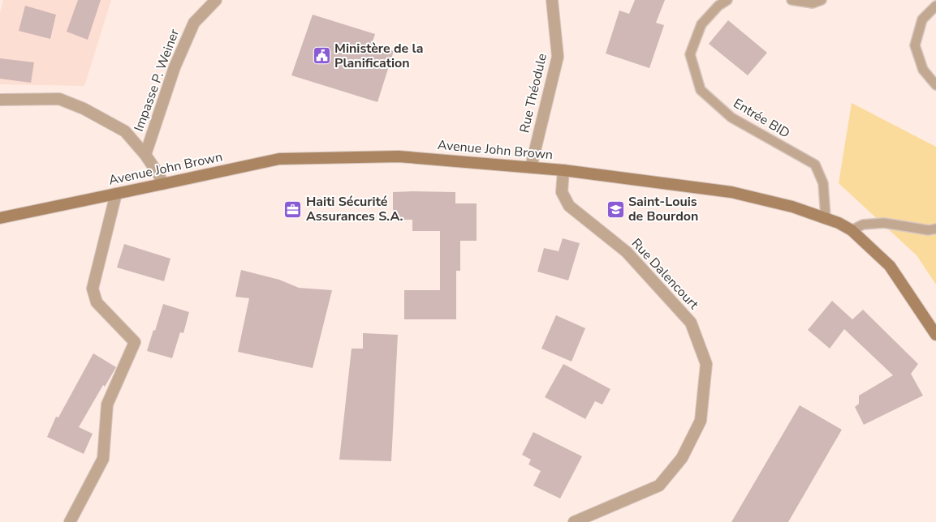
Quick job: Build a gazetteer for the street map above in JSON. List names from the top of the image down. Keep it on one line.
{"streets":{"main road":["Avenue John Brown"],"street":["Impasse P. Weiner","Rue Théodule","Rue Dalencourt"],"lane":["Entrée BID"]},"crossings":[["Rue Théodule","Avenue John Brown"],["Entrée BID","Avenue John Brown"],["Avenue John Brown","Rue Dalencourt"]],"places":{"public building":["Ministère de la Planification"],"office":["Haiti Sécurité Assurances S.A."],"school or university":["Saint-Louis de Bourdon"]}}
